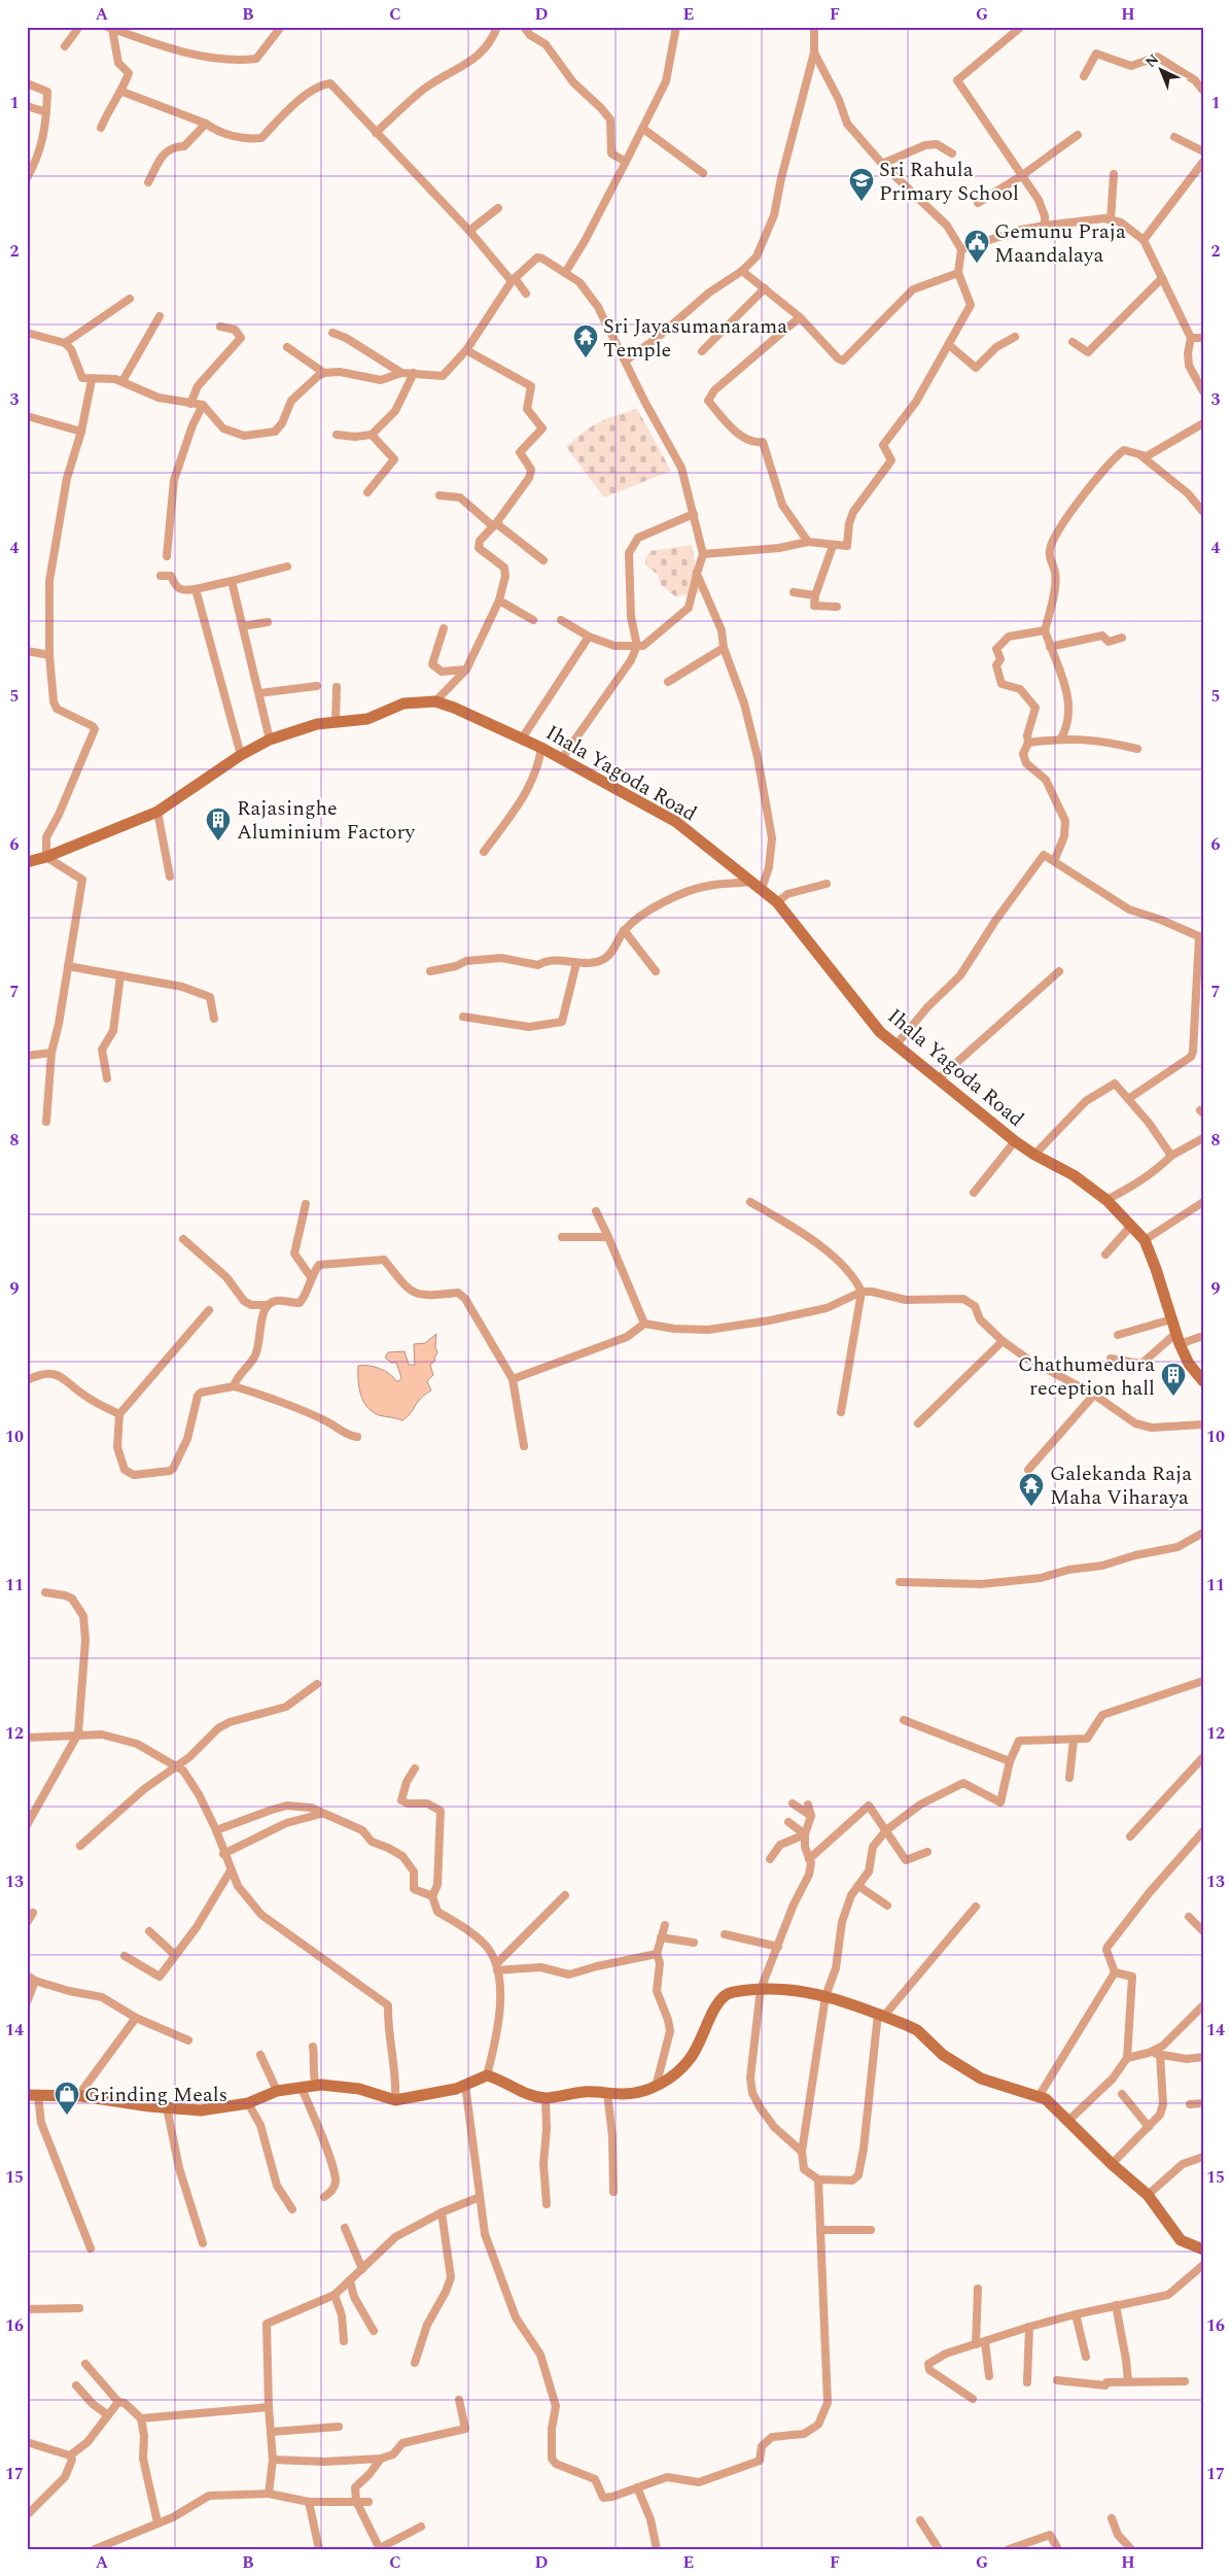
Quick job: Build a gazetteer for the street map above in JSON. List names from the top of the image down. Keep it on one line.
{"streets":{"street":["Ihala Yagoda Road"]},"places":{"school or university":["Sri Rahula Primary School"],"public building":["Gemunu Praja Maandalaya"],"temple":["Sri Jayasumanarama Temple","Galekanda Raja Maha Viharaya"],"building":["Rajasinghe Aluminium Factory","Chathumedura reception hall"],"shop":["Grinding Meals"]},"north":"top left","grid":{"columns":["A","B","C","D","E","F","G","H"],"rows":["1","2","3","4","5","6","7","8","9","10","11","12","13","14","15","16","17"]}}
